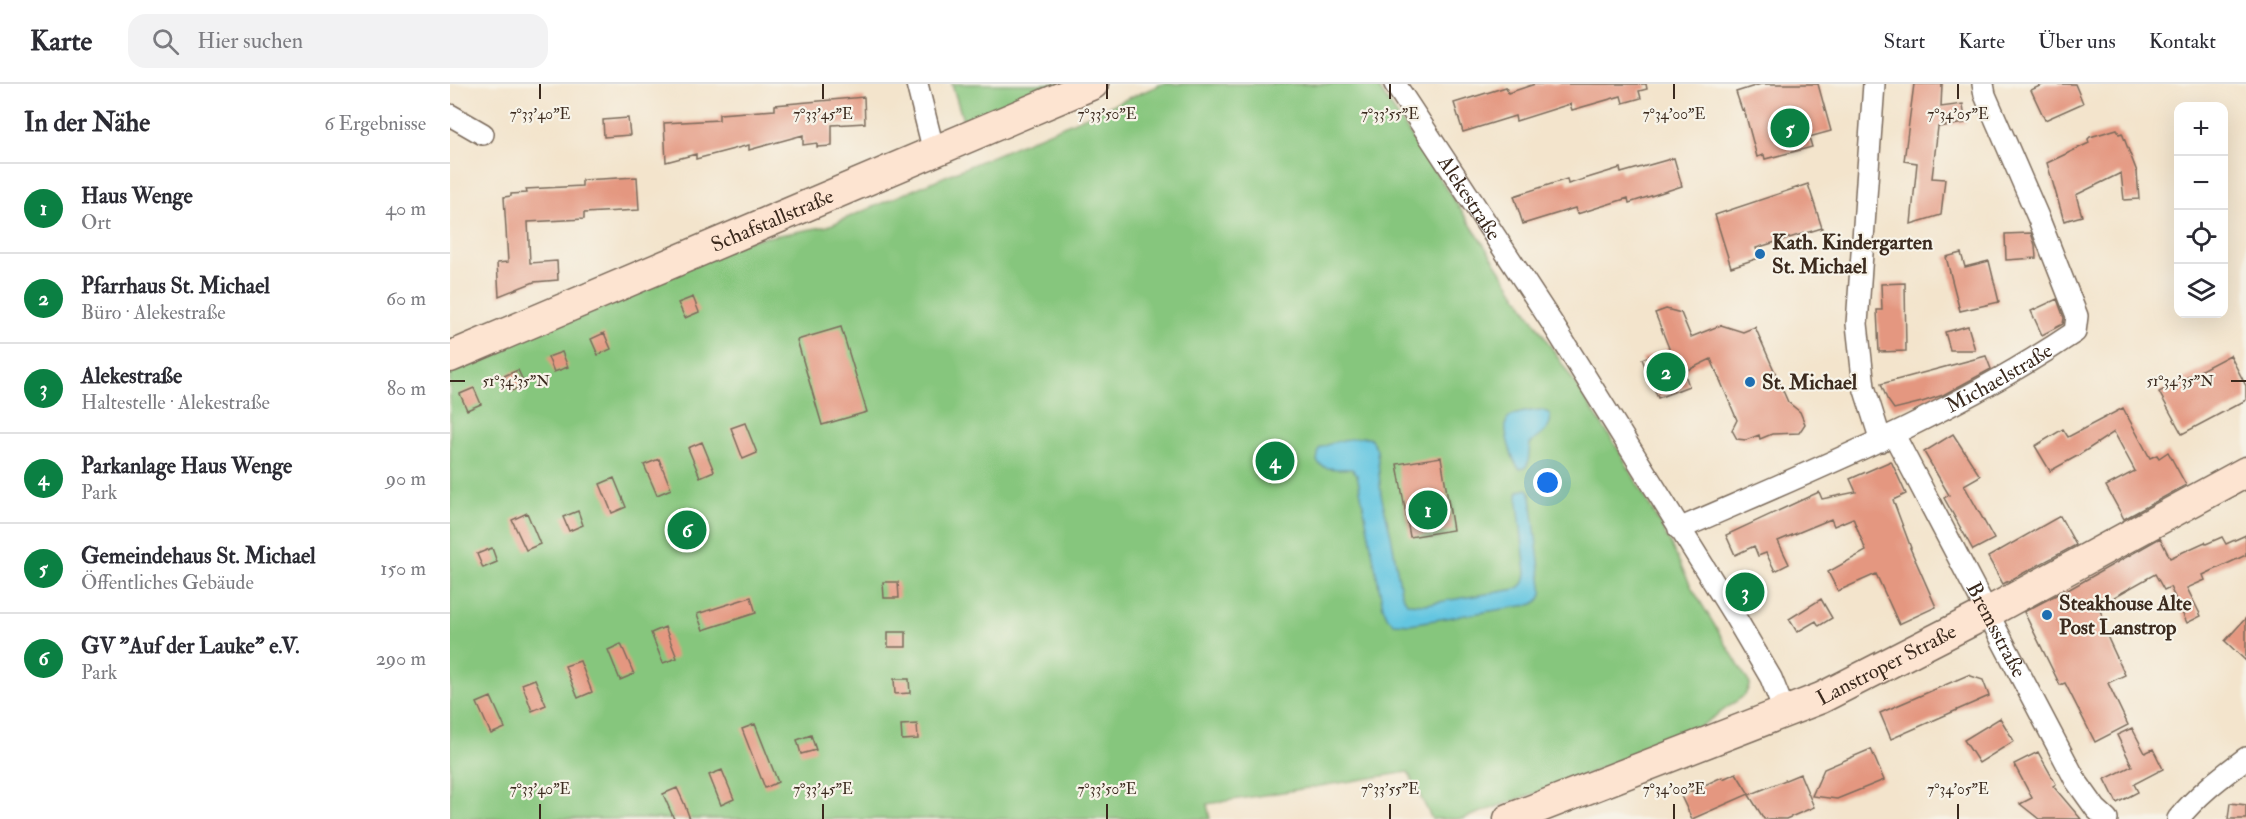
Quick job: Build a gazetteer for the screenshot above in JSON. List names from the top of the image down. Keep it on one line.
{"streets":{"street":["Alekestraße","Schafstallstraße","Michaelstraße","Bremsstraße","Lanstroper Straße"]},"crossings":[["Alekestraße","Michaelstraße"],["Alekestraße","Lanstroper Straße"],["Michaelstraße","Bremsstraße"],["Bremsstraße","Lanstroper Straße"]],"places":["Kath. Kindergarten St. Michael","St. Michael","Steakhouse Alte Post Lanstrop"],"page":{"header":"Karte","search":"Hier suchen","nav":["Start","Karte","Über uns","Kontakt"],"heading":["In der Nähe","6 Ergebnisse"],"map_buttons":["+","−"],"pins":["5","2","4","1","6","3"],"list":[{"mark":"1","name":"Haus Wenge","note":"Ort","value":"40 m"},{"mark":"2","name":"Pfarrhaus St. Michael","note":"Büro · Alekestraße","value":"60 m"},{"mark":"3","name":"Alekestraße","note":"Haltestelle · Alekestraße","value":"80 m"},{"mark":"4","name":"Parkanlage Haus Wenge","note":"Park","value":"90 m"},{"mark":"5","name":"Gemeindehaus St. Michael","note":"Öffentliches Gebäude","value":"150 m"},{"mark":"6","name":"GV \"Auf der Lauke\" e.V.","note":"Park","value":"290 m"}]},"coordinates":["7°33'40\"E","7°33'45\"E","7°33'50\"E","7°33'55\"E","7°34'00\"E","7°34'05\"E","51°34'35\"N"]}
